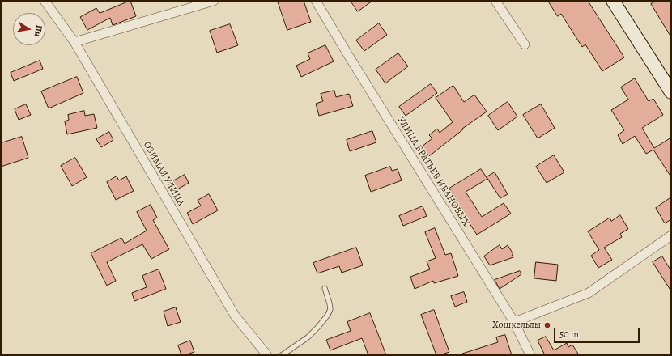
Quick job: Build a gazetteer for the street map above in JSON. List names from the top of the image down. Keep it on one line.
{"streets":{"street":["УЛИЦА БРАТЬЕВ ИВАНОВЫХ","ОЗИМАЯ УЛИЦА"]},"places":["Хошкельды"],"scale_bar":"50 m","north":"right"}
